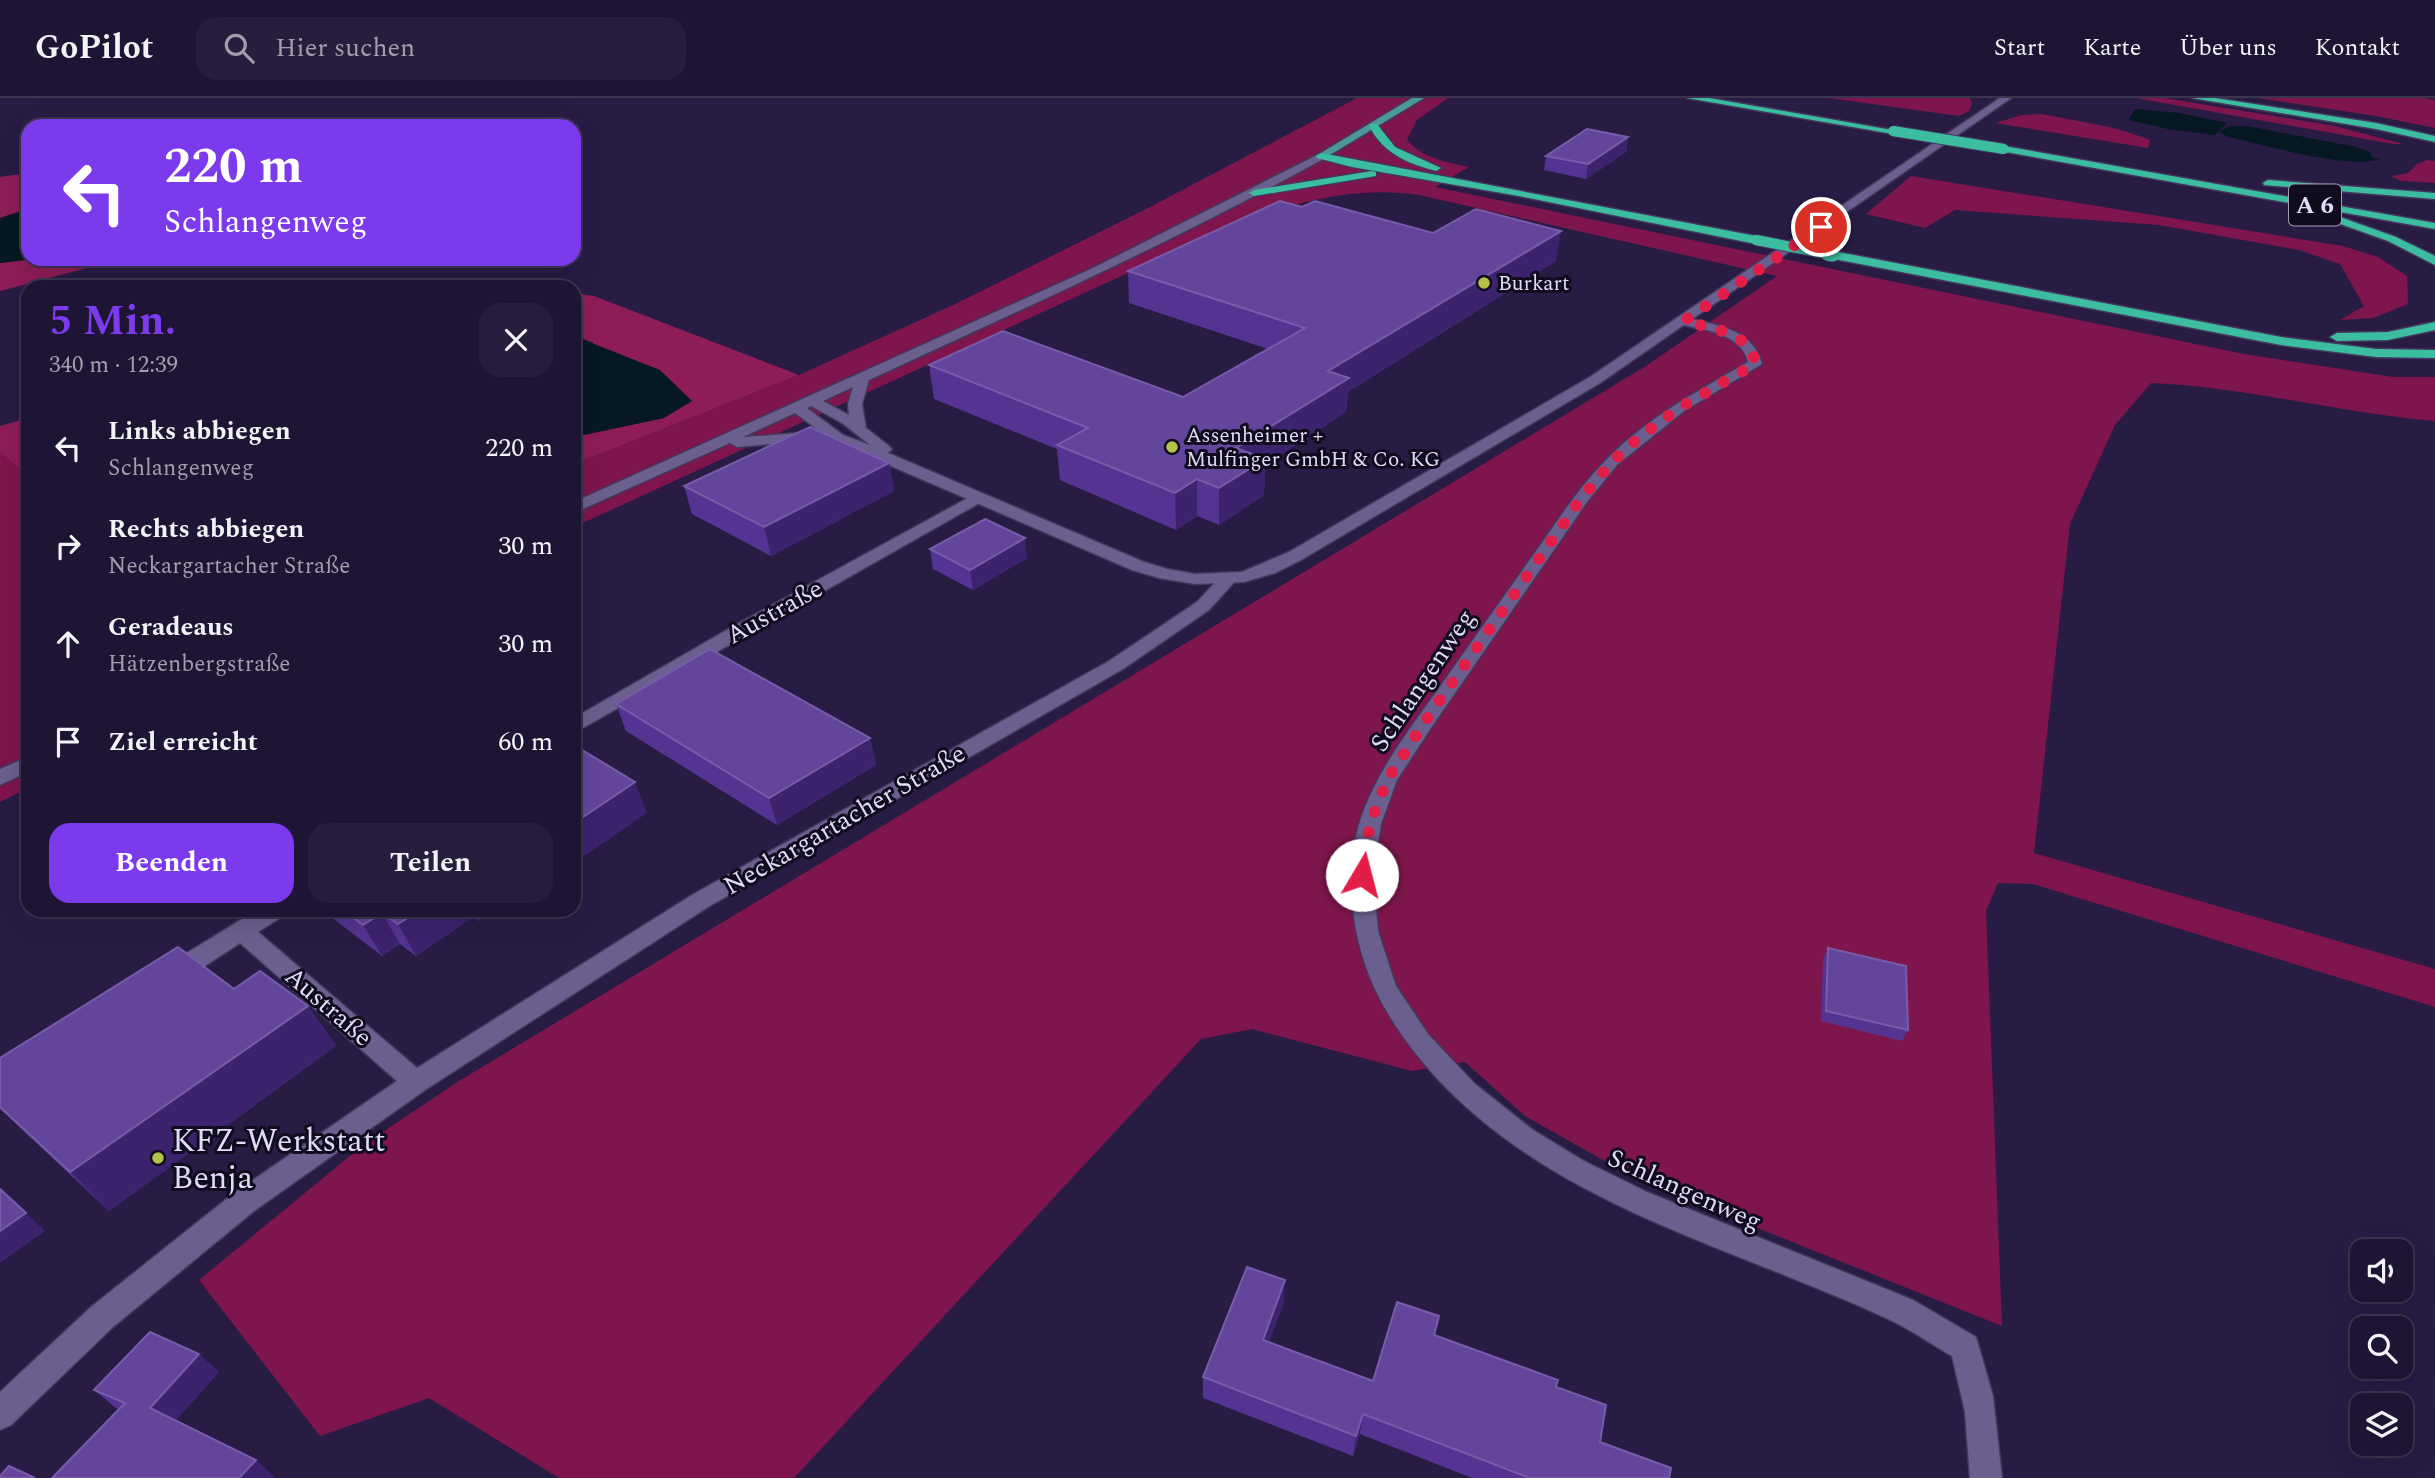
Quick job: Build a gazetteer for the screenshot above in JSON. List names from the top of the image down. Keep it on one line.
{"streets":{"highway":["A 6"],"street":["Austraße","Schlangenweg","Neckargartacher Straße"]},"crossings":[["Austraße","Neckargartacher Straße"]],"places":["Burkart","Assenheimer + Mulfinger GmbH & Co. KG","KFZ-Werkstatt Benja"],"page":{"header":"GoPilot","search":"Hier suchen","nav":["Start","Karte","Über uns","Kontakt"],"turn":["220 m","Schlangenweg"],"heading":["5 Min.","340 m · 12:39"],"list":[{"name":"Links abbiegen","note":"Schlangenweg","value":"220 m"},{"name":"Rechts abbiegen","note":"Neckargartacher Straße","value":"30 m"},{"name":"Geradeaus","note":"Hätzenbergstraße","value":"30 m"},{"name":"Ziel erreicht","value":"60 m"}],"buttons":["Beenden","Teilen"]}}
